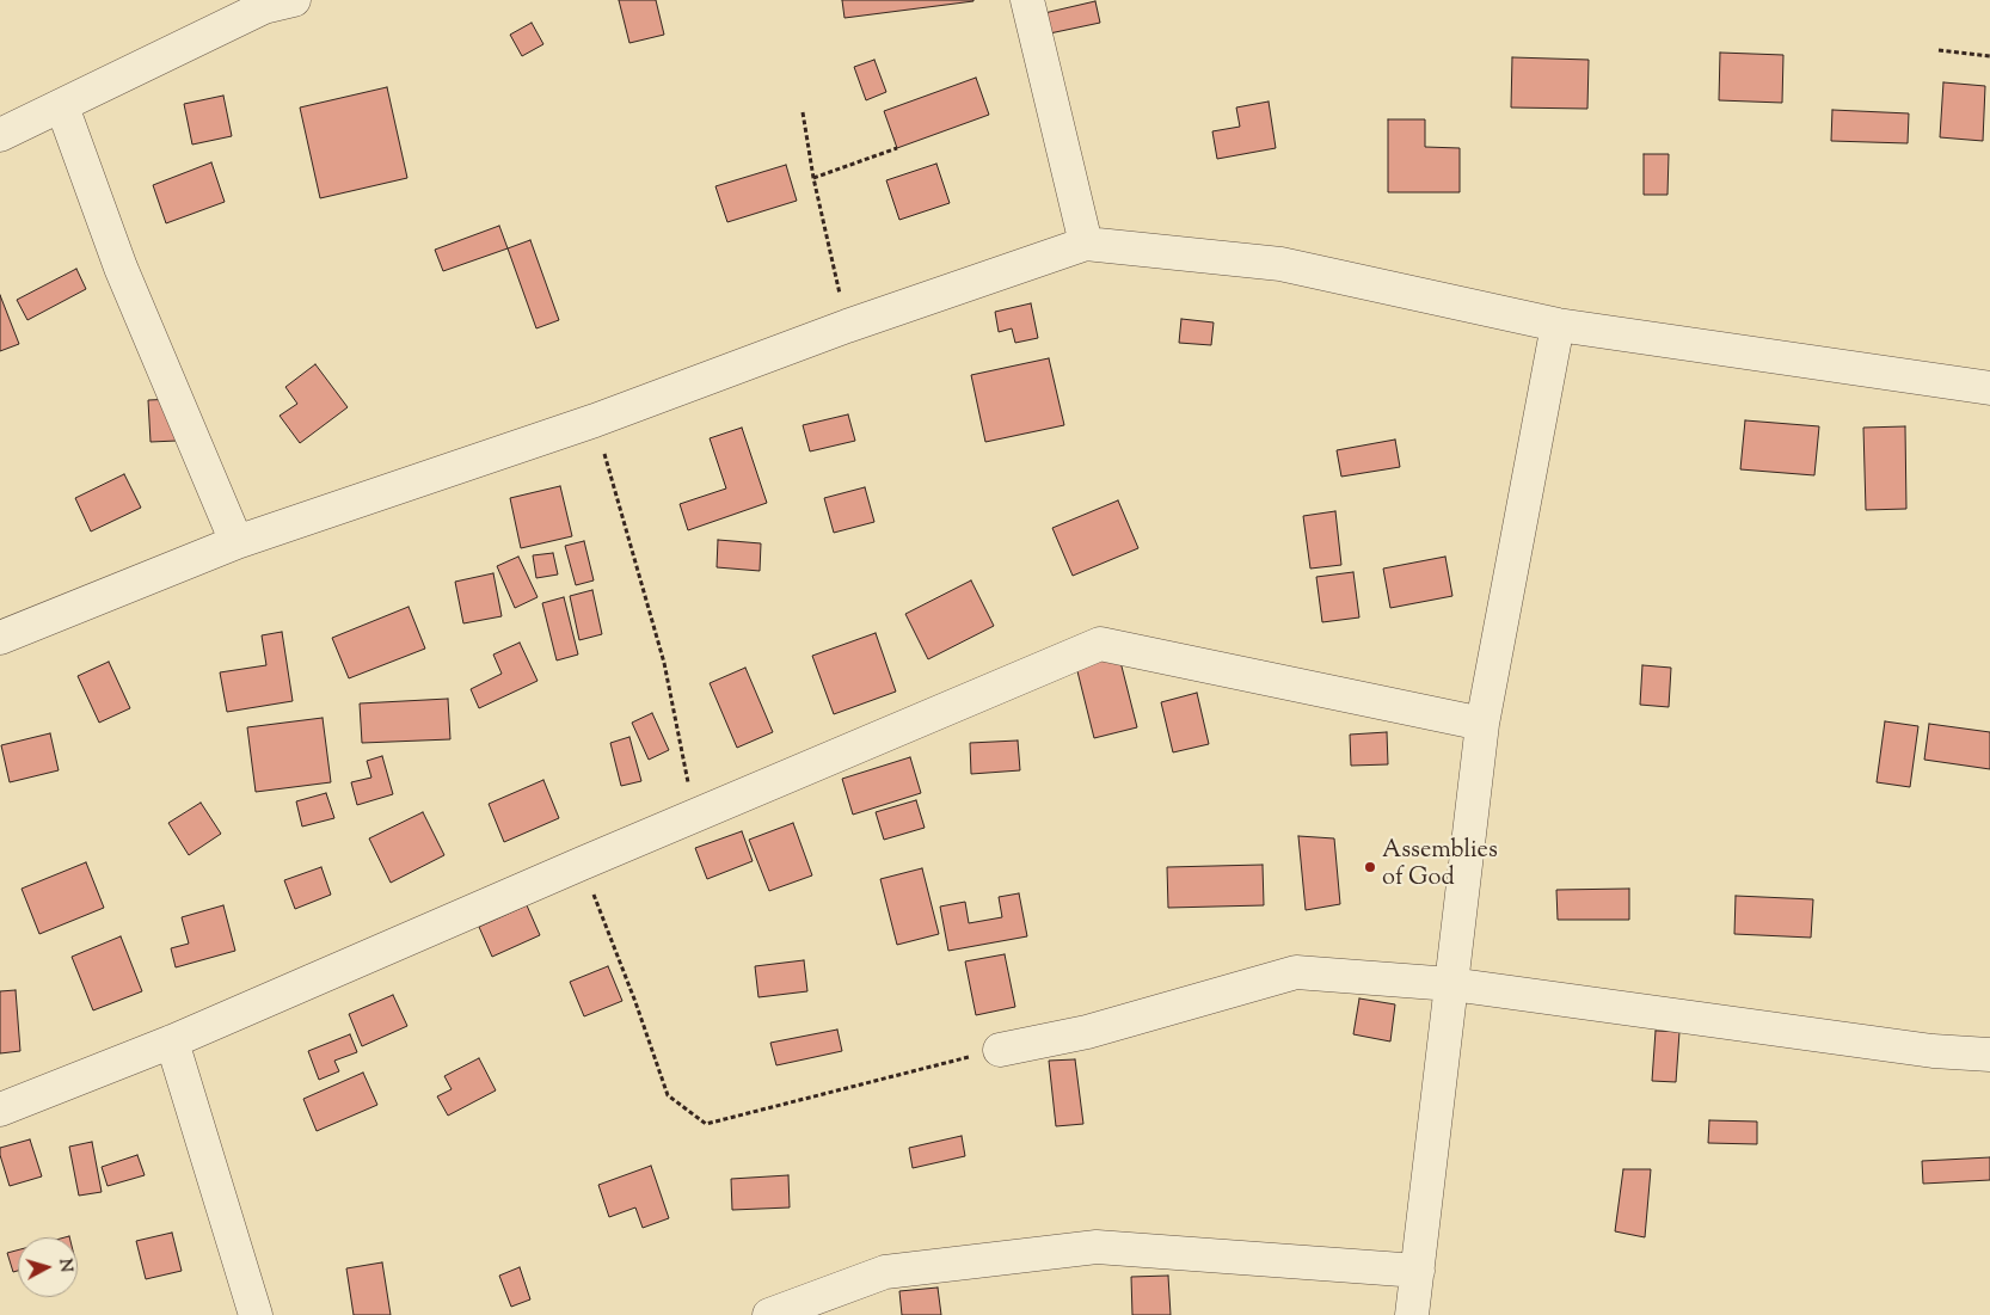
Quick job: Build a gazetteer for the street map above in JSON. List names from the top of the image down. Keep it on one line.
{"places":["Assemblies of God"],"north":"right"}
